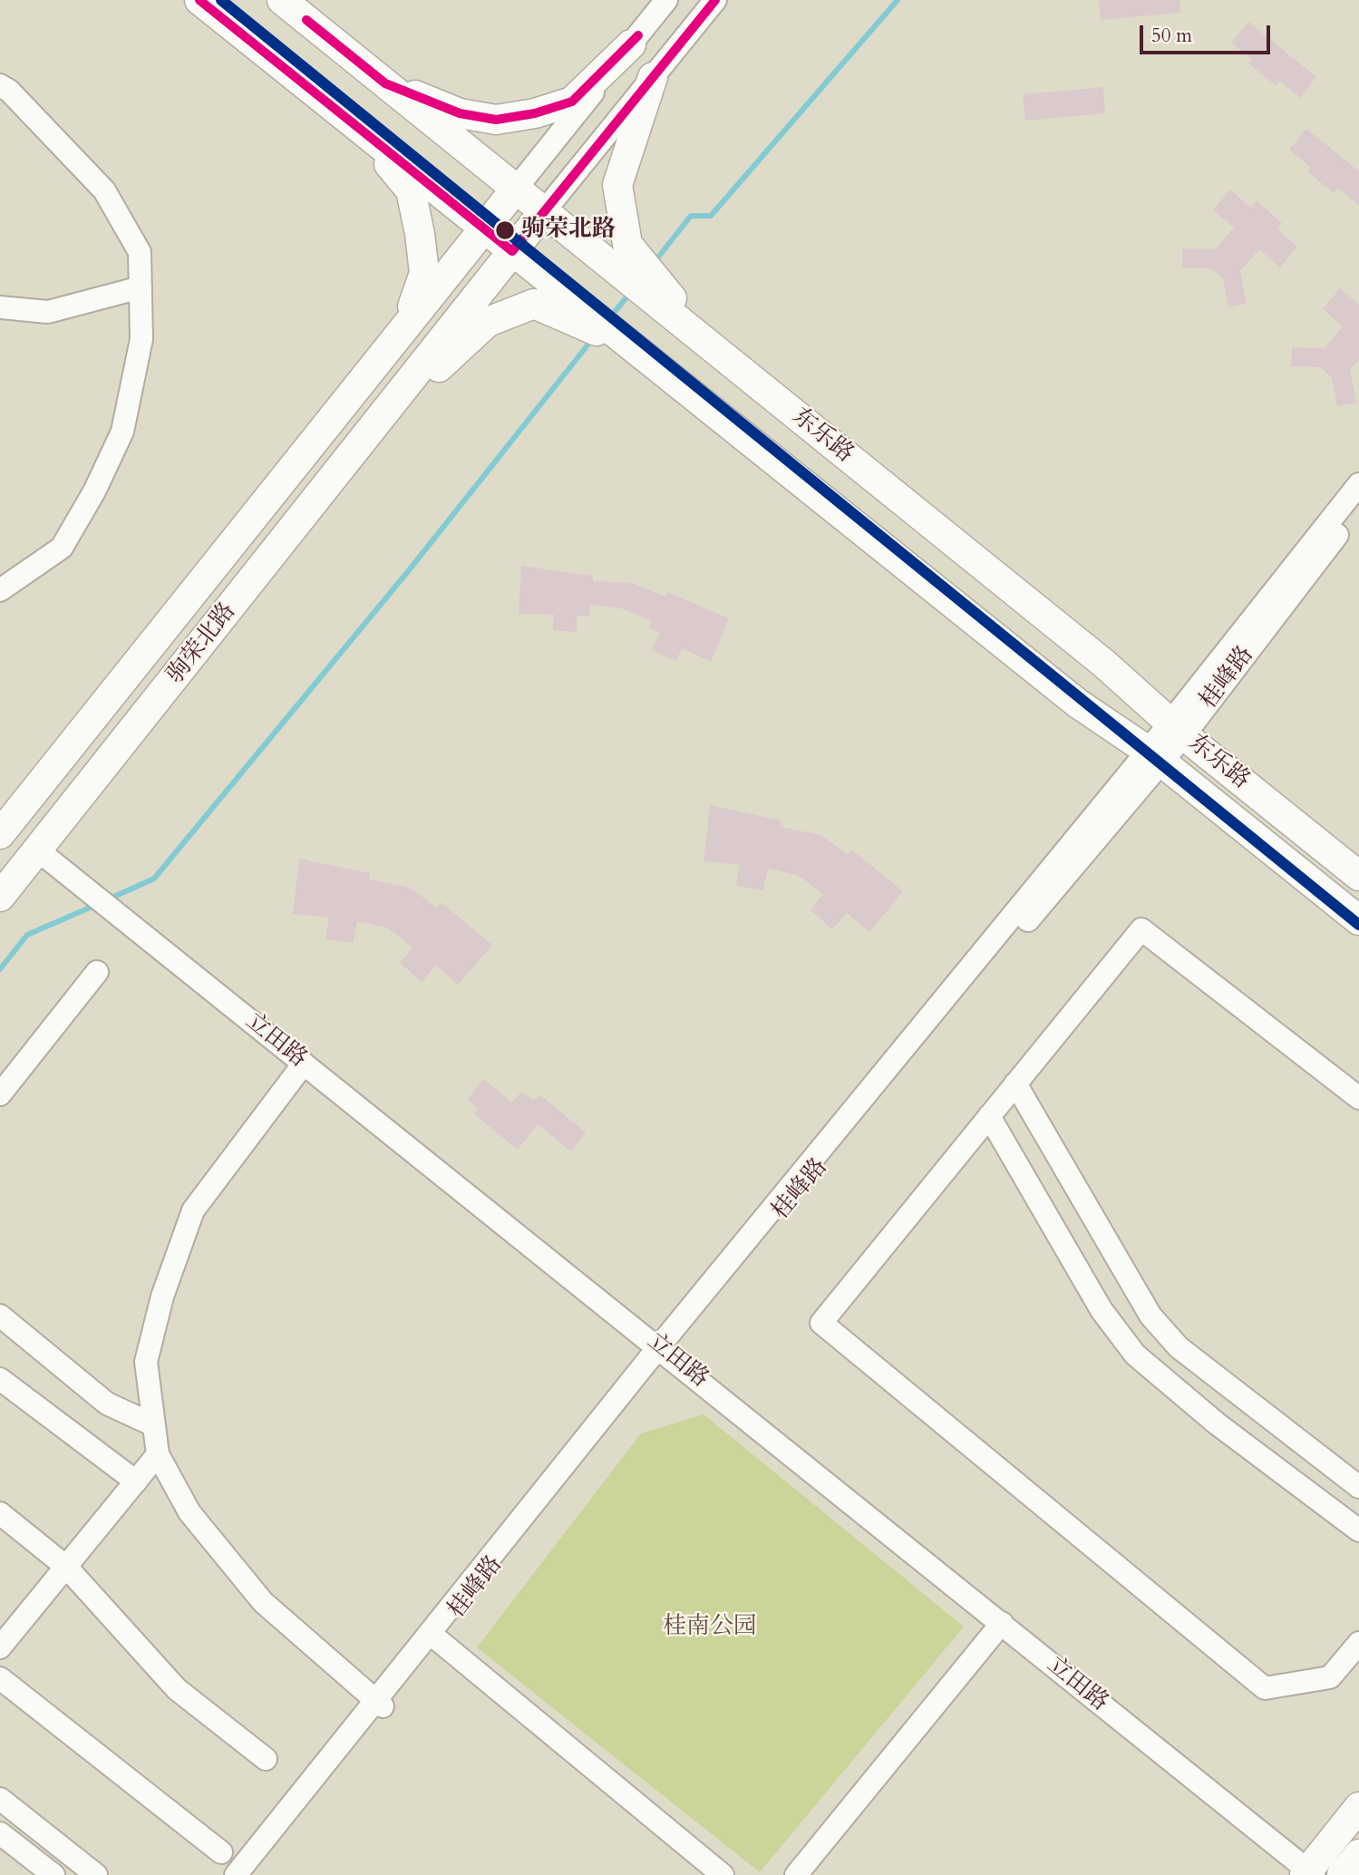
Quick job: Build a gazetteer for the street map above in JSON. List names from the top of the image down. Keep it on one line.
{"streets":{"main road":["东乐路","驹荣北路"],"street":["桂峰路","立田路"]},"crossings":[["东乐路","驹荣北路"],["东乐路","桂峰路"],["驹荣北路","立田路"],["桂峰路","立田路"]],"parks":["桂南公园"],"places":["驹荣北路"],"scale_bar":"50 m"}
